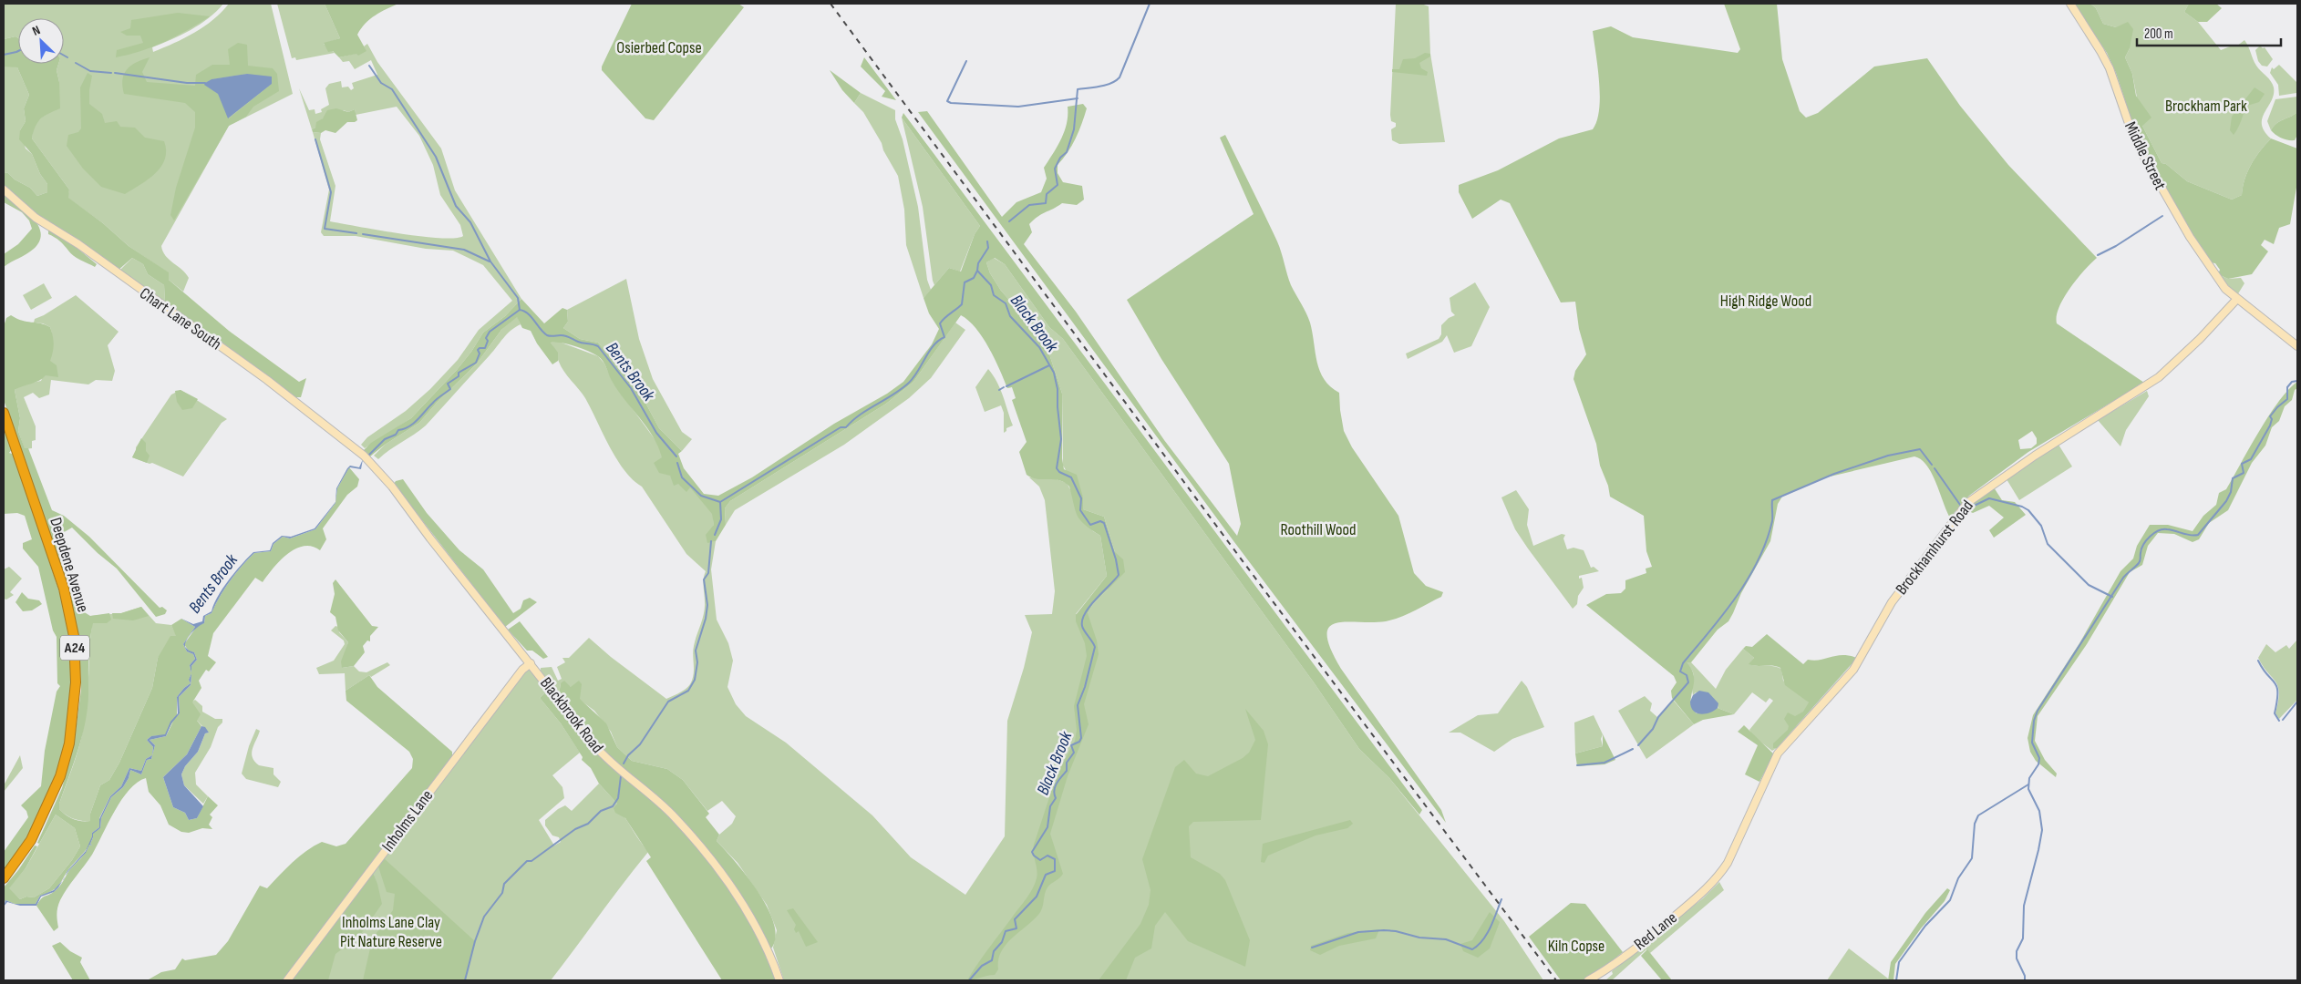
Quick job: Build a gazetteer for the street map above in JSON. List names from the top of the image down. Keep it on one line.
{"streets":{"highway":["Deepdene Avenue","A24"],"street":["Middle Street","Chart Lane South","Brockhamhurst Road","Blackbrook Road","Inholms Lane","Red Lane"]},"crossings":[["Middle Street","Brockhamhurst Road"],["Chart Lane South","Blackbrook Road"],["Brockhamhurst Road","Red Lane"],["Blackbrook Road","Inholms Lane"]],"water":["Black Brook","Bents Brook"],"parks":["Osierbed Copse","Brockham Park","High Ridge Wood","Roothill Wood","Inholms Lane Clay Pit Nature Reserve","Kiln Copse"],"scale_bar":"200 m","north":"top left"}
